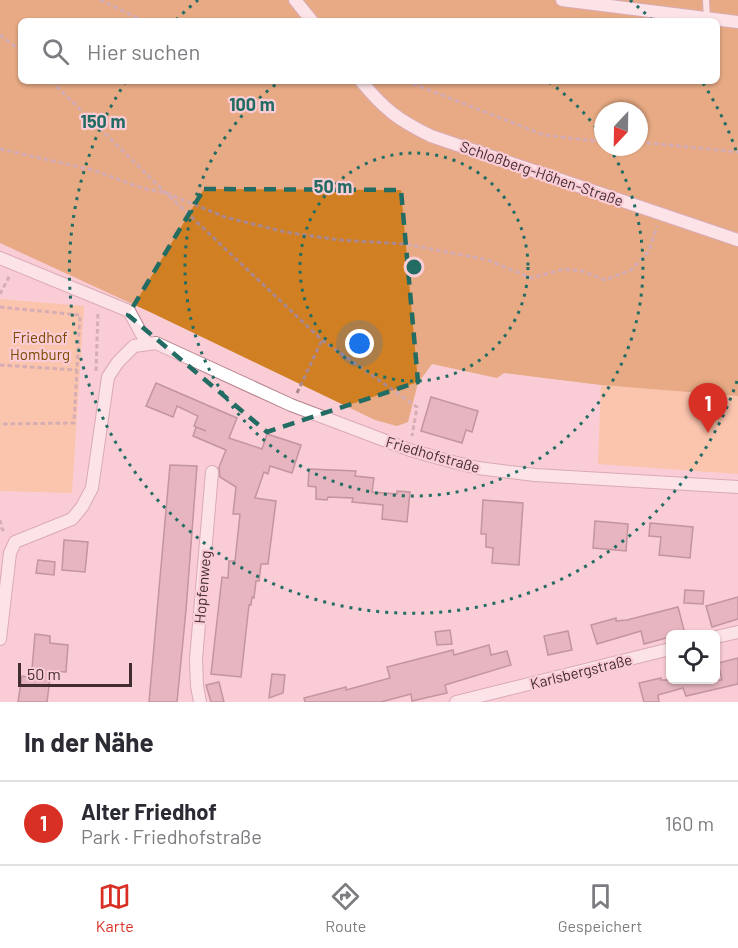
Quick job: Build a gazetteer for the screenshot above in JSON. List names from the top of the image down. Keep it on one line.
{"streets":{"street":["Schloßberg-Höhen-Straße","Friedhofstraße","Hopfenweg","Karlsbergstraße"]},"parks":["Friedhof Homburg"],"scale_bar":"50 m","north":"bottom","page":{"search":"Hier suchen","pins":"1","scale":"50 m","heading":"In der Nähe","list":[{"mark":"1","name":"Alter Friedhof","note":"Park · Friedhofstraße","value":"160 m"}],"nav":["Karte","Route","Gespeichert"]},"rings":["100 m","150 m","50 m"]}
